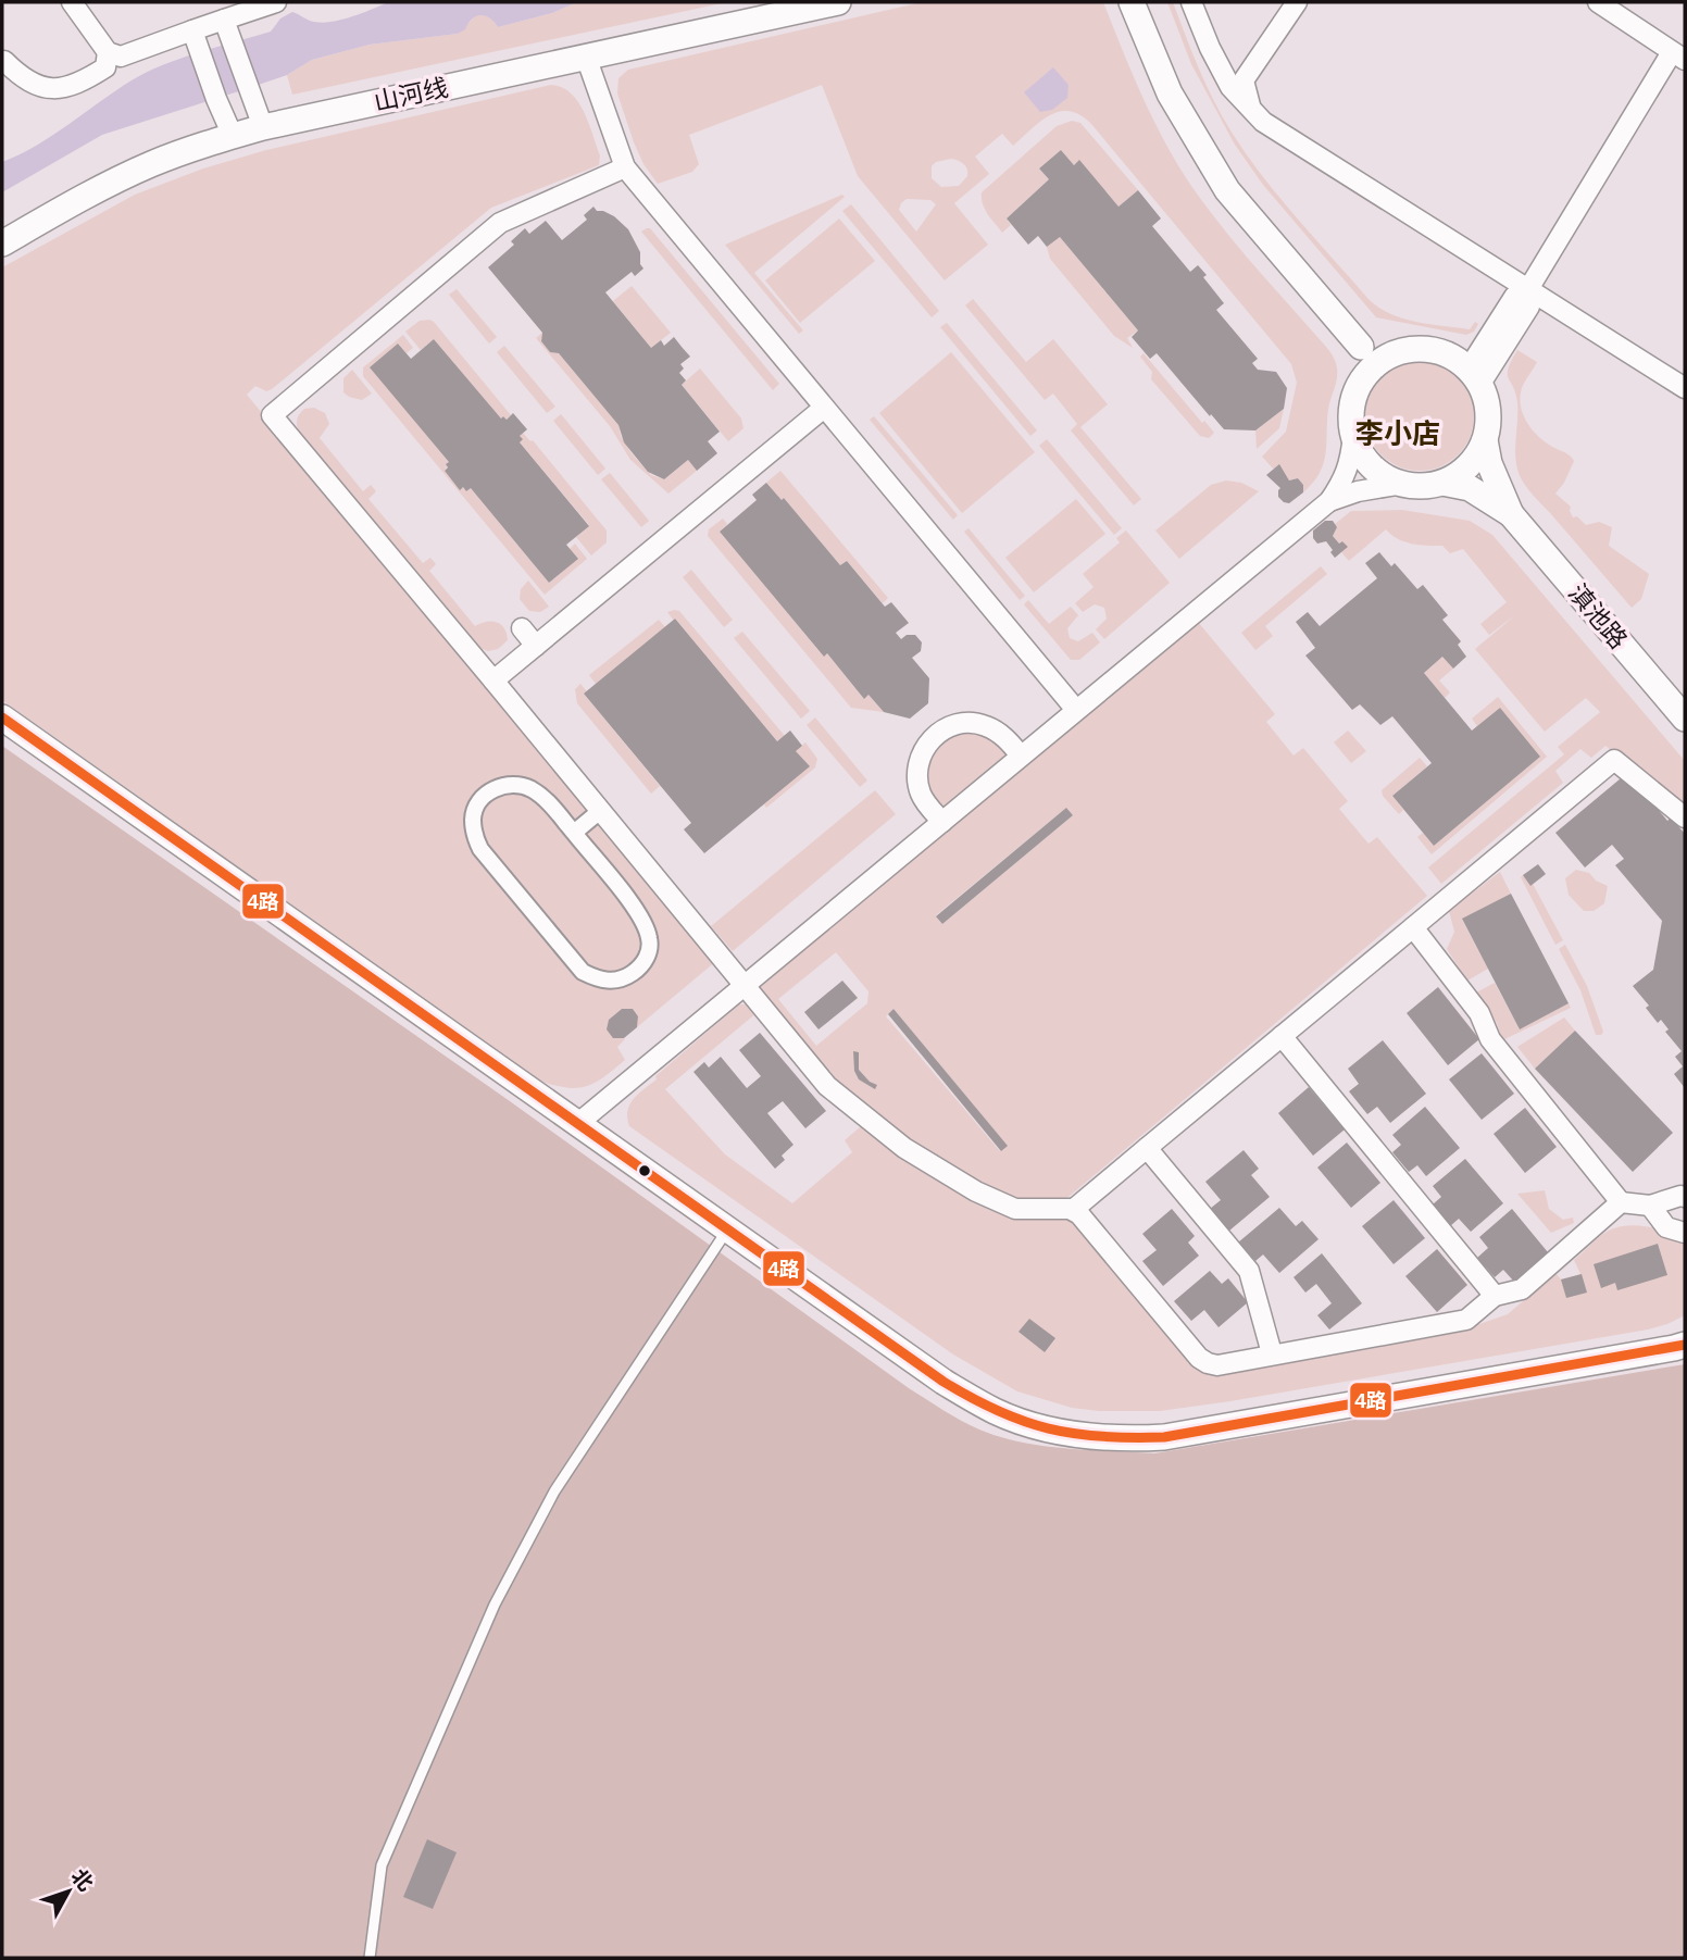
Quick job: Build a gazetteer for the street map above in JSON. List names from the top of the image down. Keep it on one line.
{"streets":{"street":["山河线","滇池路"]},"districts":["李小店"],"lines":["transit line 4路"],"north":"top right"}
